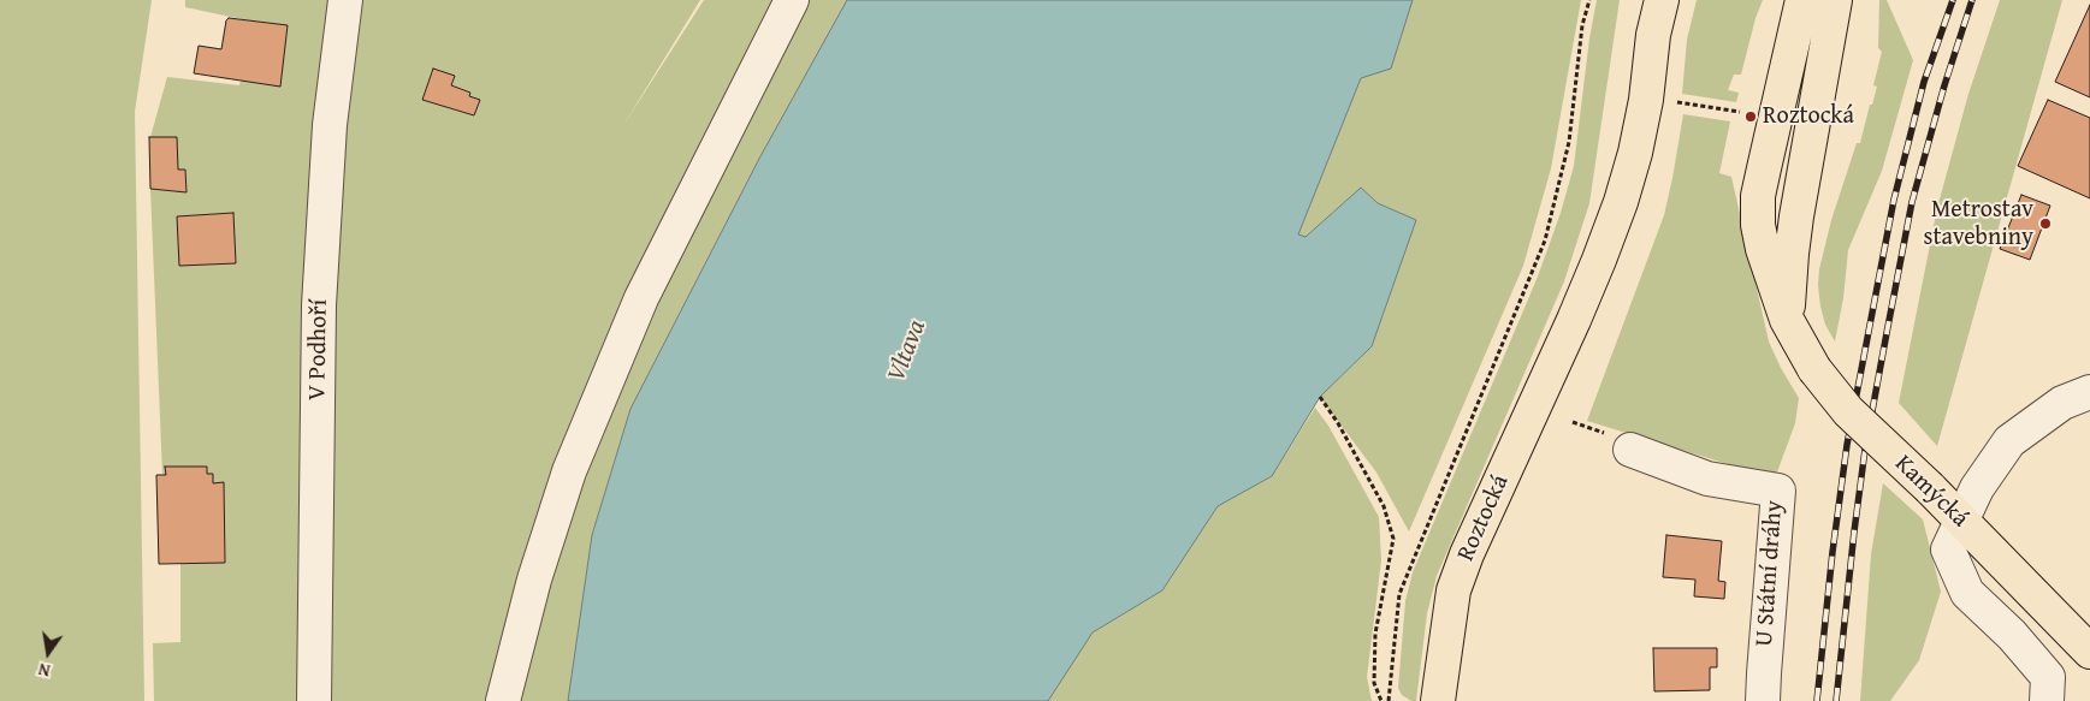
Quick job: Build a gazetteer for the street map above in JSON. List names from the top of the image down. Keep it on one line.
{"streets":{"main road":["Kamýcká","Roztocká"],"street":["V Podhoří","U Státní dráhy"]},"water":["Vltava"],"places":["Roztocká","Metrostav stavebniny"],"north":"bottom"}
